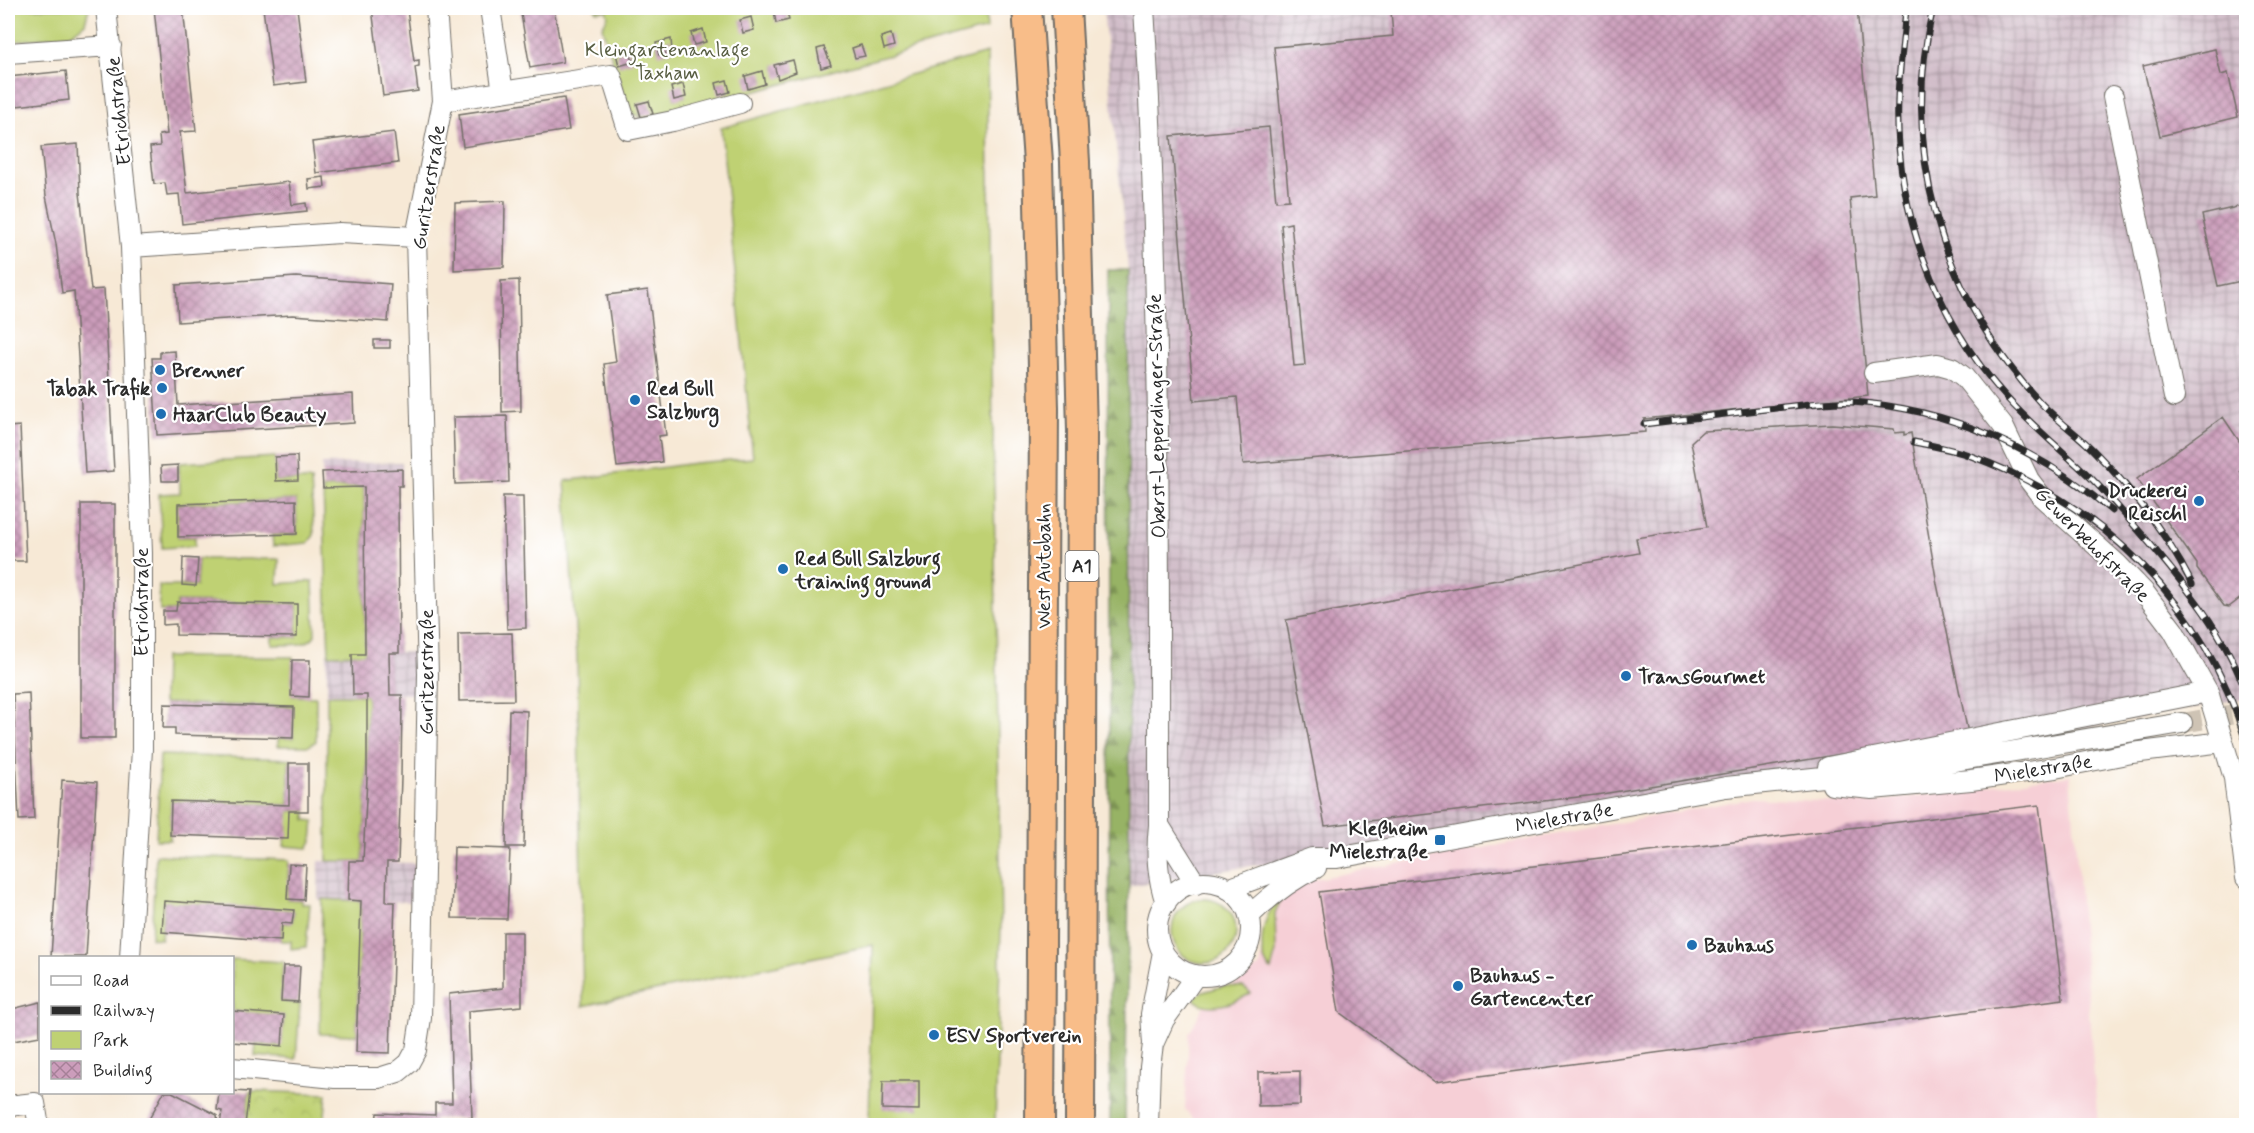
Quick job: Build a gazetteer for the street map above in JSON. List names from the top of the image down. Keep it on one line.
{"streets":{"highway":["West Autobahn","A1"],"street":["Etrichstraße","Guritzerstraße","Oberst-Lepperdinger-Straße","Gewerbehofstraße","Mielestraße"]},"crossings":[["Oberst-Lepperdinger-Straße","Mielestraße"],["Gewerbehofstraße","Mielestraße"]],"parks":["Kleingartenanlage Taxham"],"places":{"other":["Brenner","Tabak Trafik","Red Bull Salzburg","HaarClub Beauty","Druckerei Reischl","Red Bull Salzburg training ground","TransGourmet","Bauhaus","Bauhaus - Gartencenter","ESV Sportverein"],"transit":["Kleßheim Mielestraße"]},"legend":["Road","Railway","Park","Building"]}
